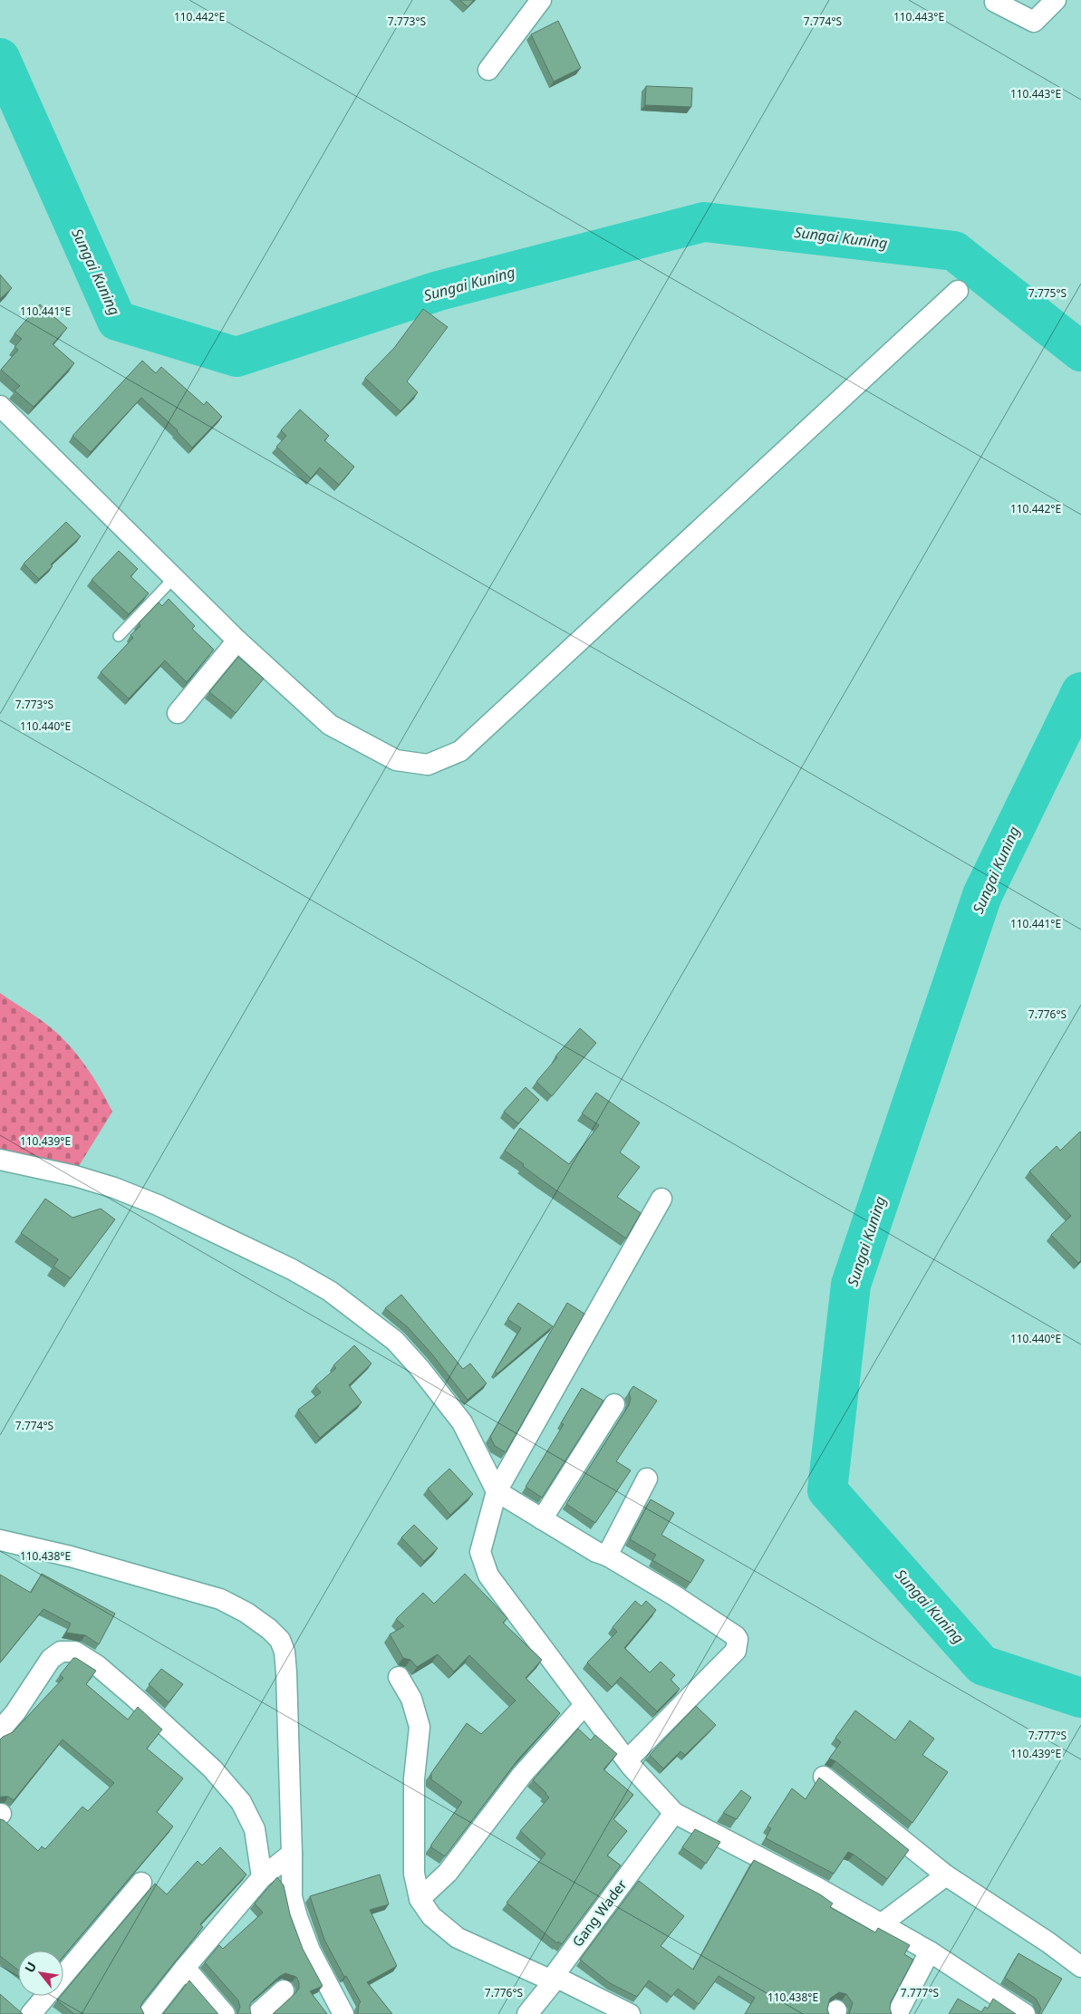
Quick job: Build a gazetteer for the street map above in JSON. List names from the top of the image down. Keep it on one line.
{"streets":{"street":["Gang Wader"]},"water":["Sungai Kuning"],"north":"top left","coordinates":["110.443°E","110.442°E","7.773°S","7.774°S","7.775°S","110.441°E","110.440°E","7.776°S","110.439°E","110.438°E","7.777°S"]}
